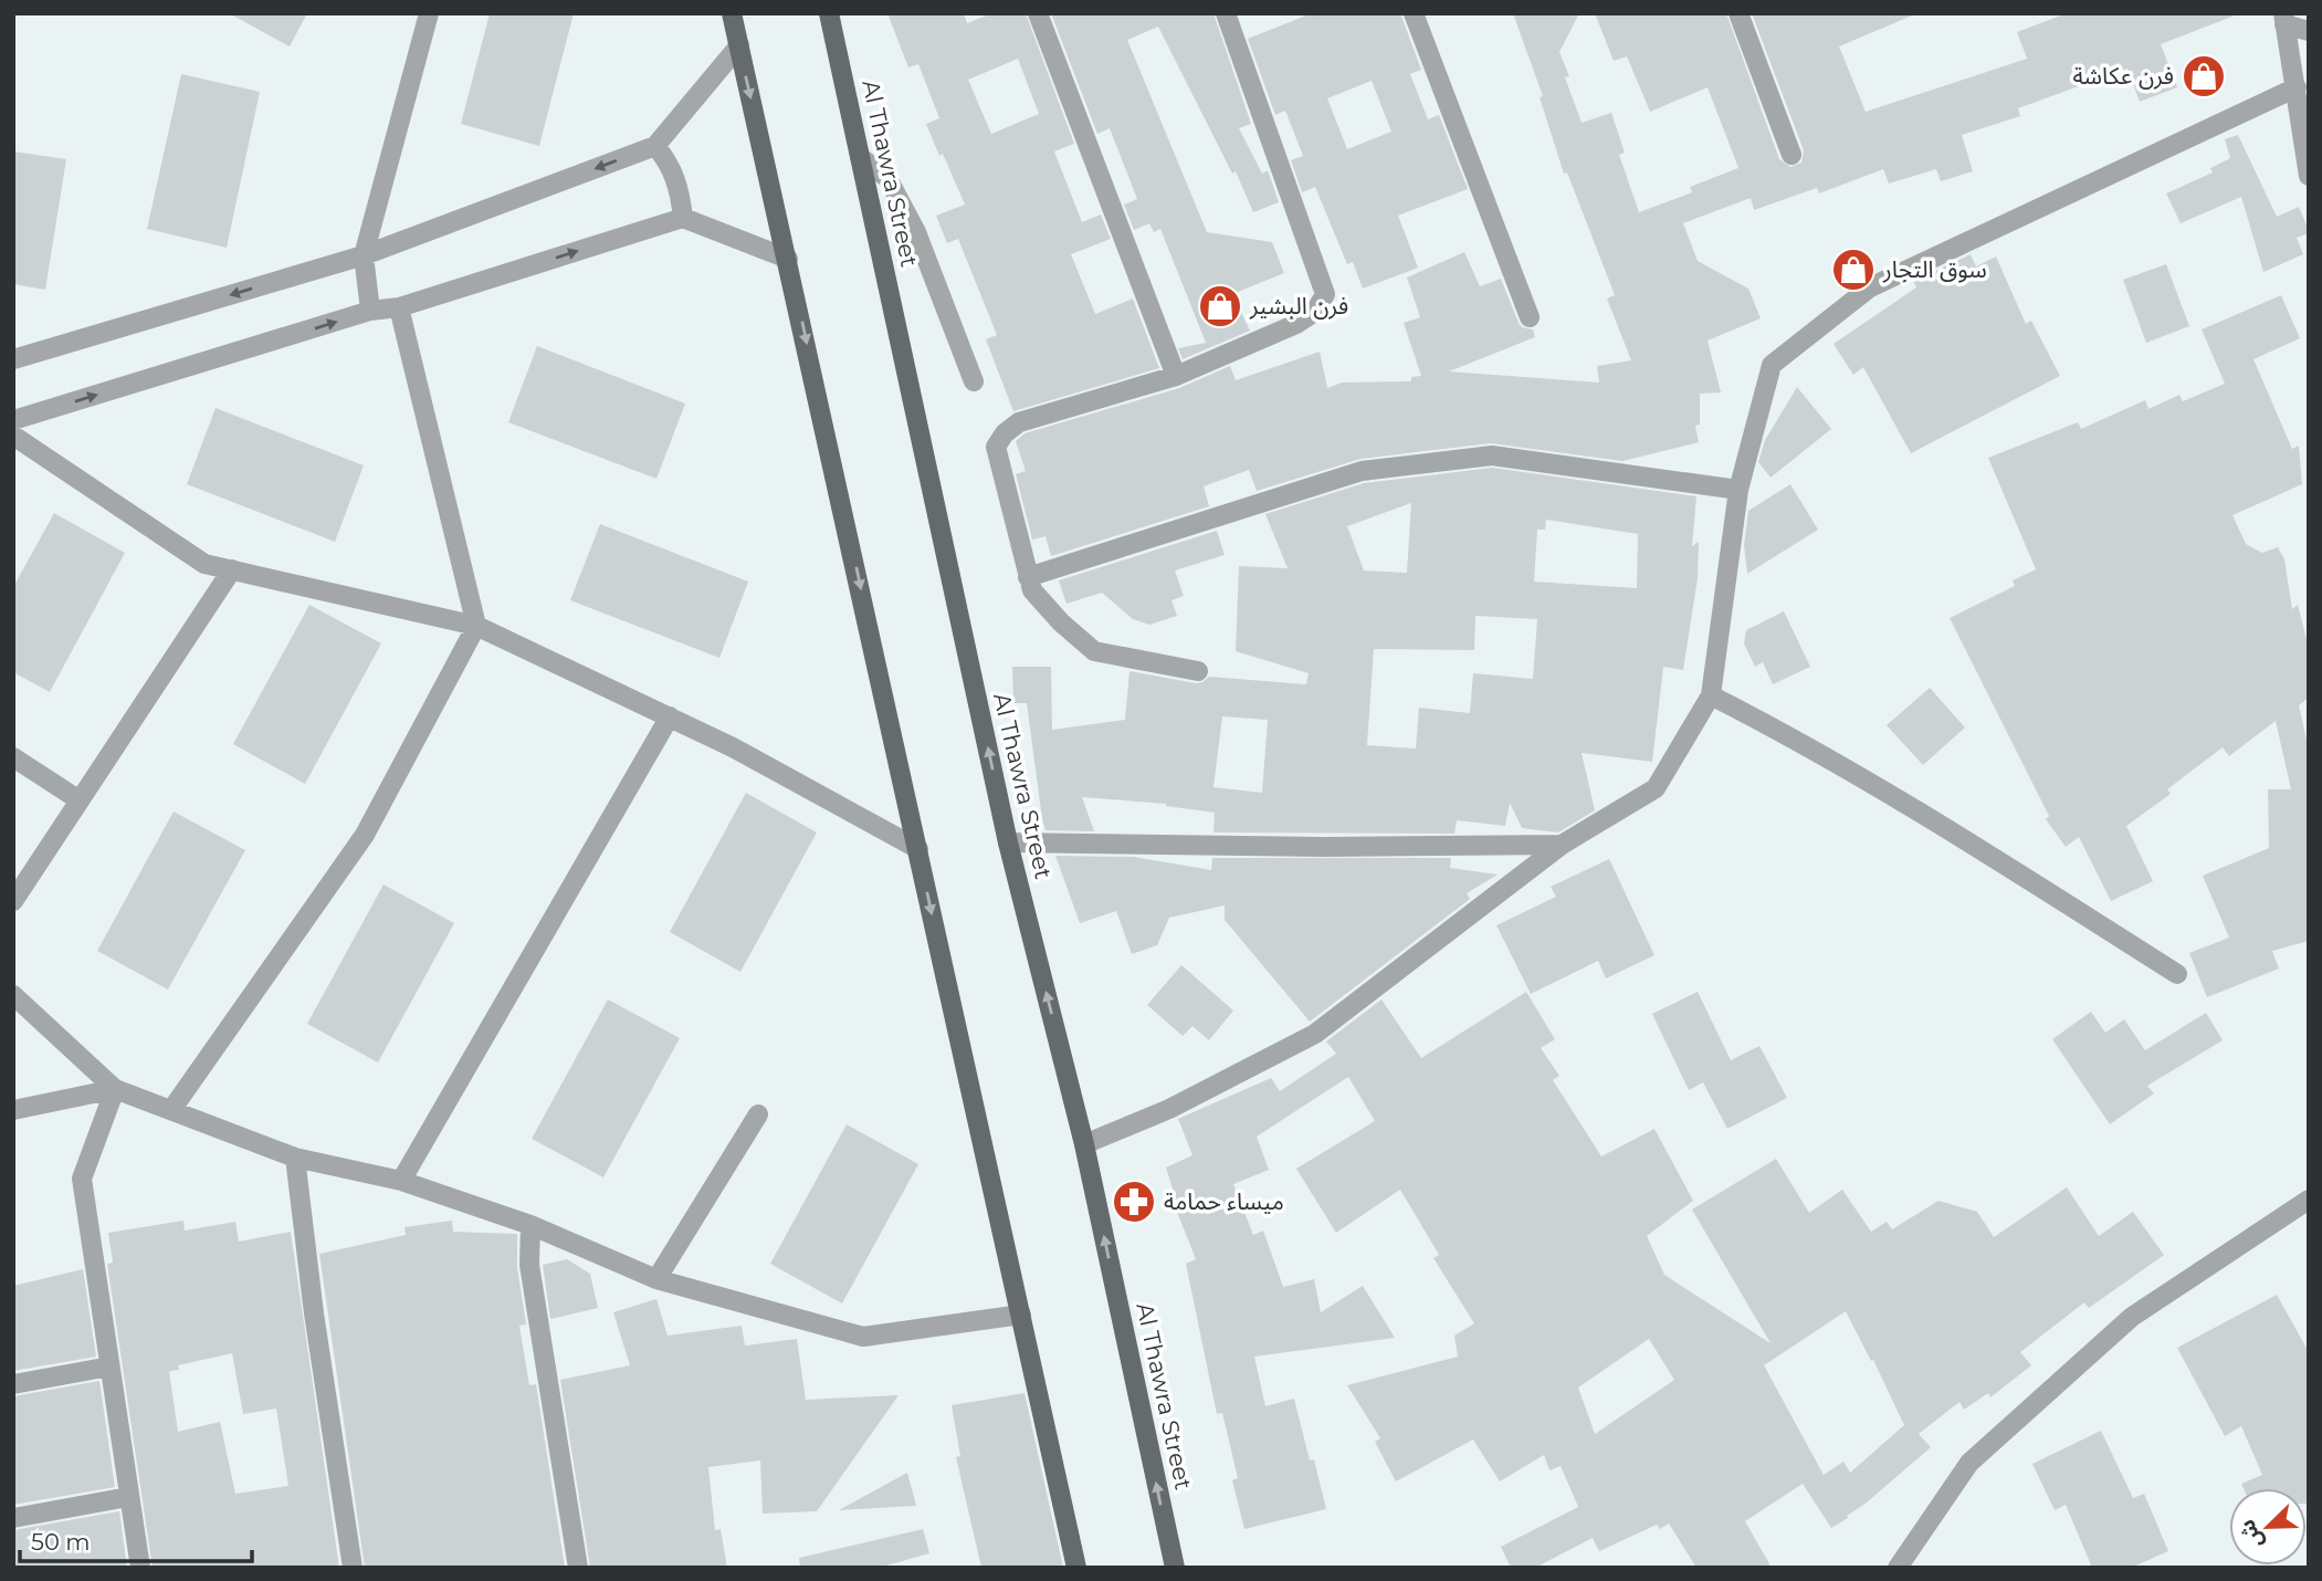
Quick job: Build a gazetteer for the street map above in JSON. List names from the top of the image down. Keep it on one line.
{"streets":{"main road":["Al Thawra Street"]},"places":{"shop":["فرن عكاشة","سوق التجار","فرن البشير"],"pharmacy":["ميساء حمامة"]},"scale_bar":"50 m","north":"bottom left"}
